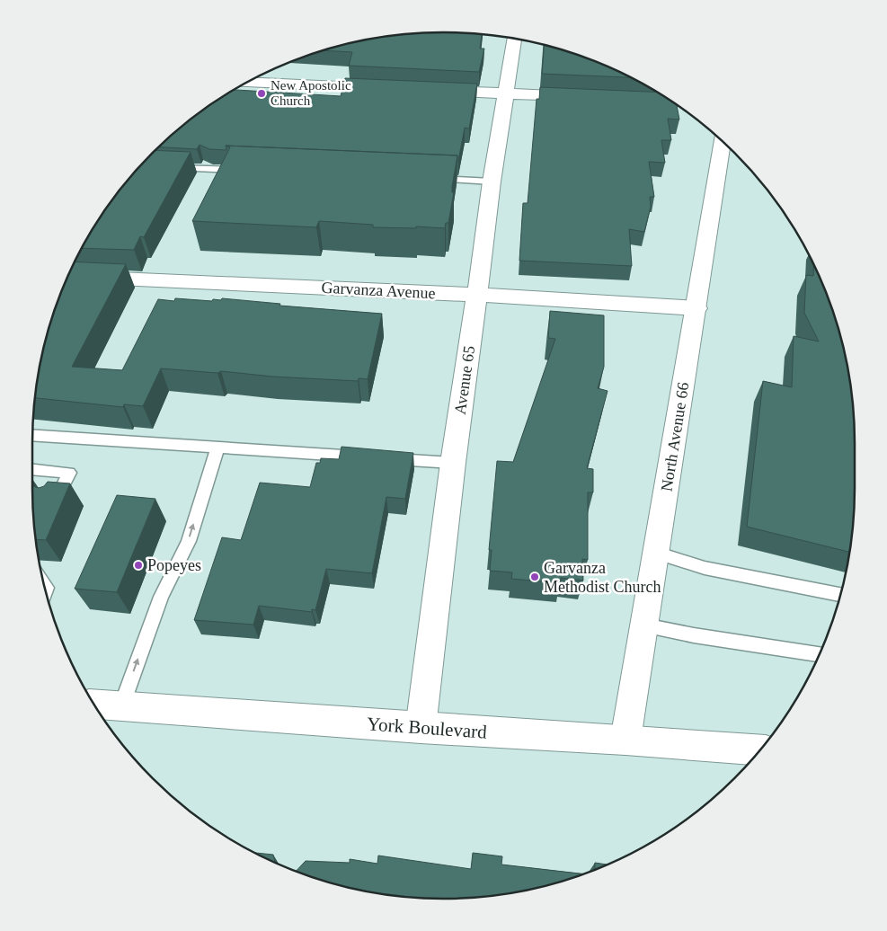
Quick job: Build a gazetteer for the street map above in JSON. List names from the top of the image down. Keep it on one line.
{"streets":{"street":["Garvanza Avenue","Avenue 65","North Avenue 66","York Boulevard"]},"crossings":[["Garvanza Avenue","Avenue 65"],["Garvanza Avenue","North Avenue 66"],["Avenue 65","York Boulevard"],["North Avenue 66","York Boulevard"]],"places":["New Apostolic Church","Popeyes","Garvanza Methodist Church"]}
